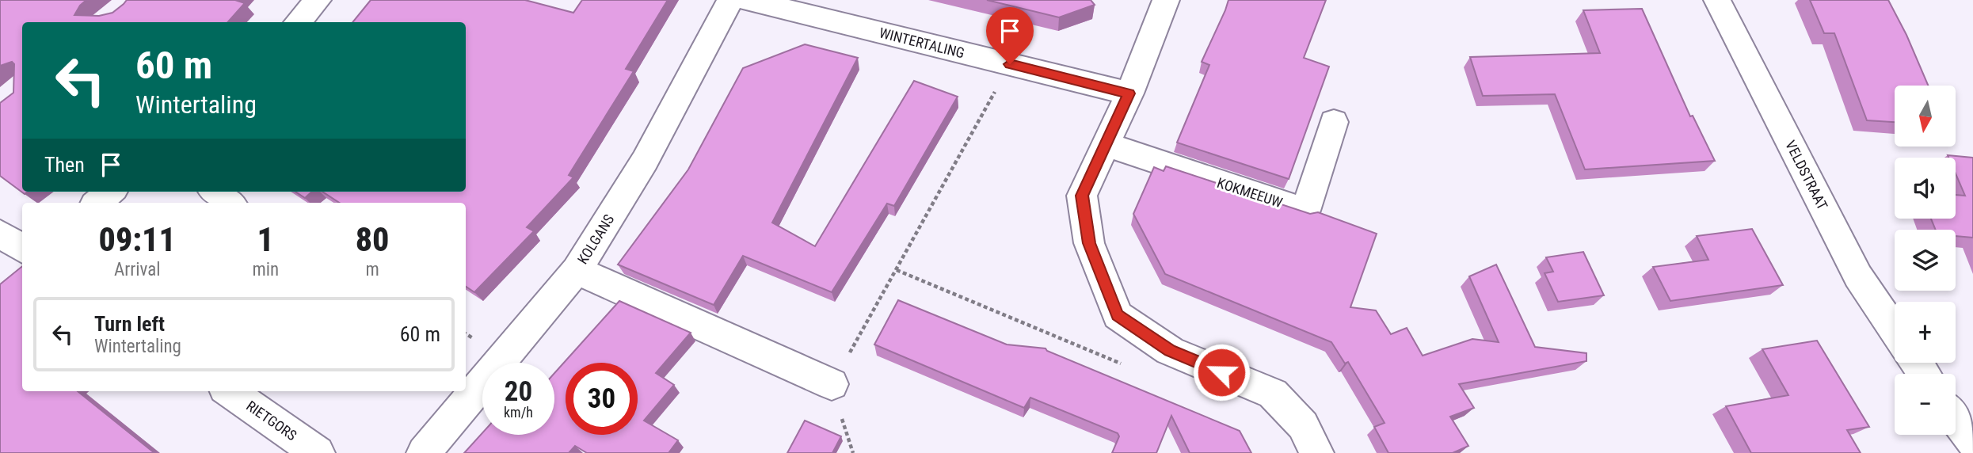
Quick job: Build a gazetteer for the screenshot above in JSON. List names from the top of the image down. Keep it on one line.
{"streets":{"street":["WINTERTALING","VELDSTRAAT","KOKMEEUW","KOLGANS","RIETGORS"]},"north":"bottom","page":{"turn":["60 m","Wintertaling"],"map_buttons":["+","−"],"then":"Then","eta":["09:11","Arrival","1","min","80","m"],"list":[{"name":"Turn left","note":"Wintertaling","value":"60 m"}],"speed":"20 km/h","limit":"30"}}
